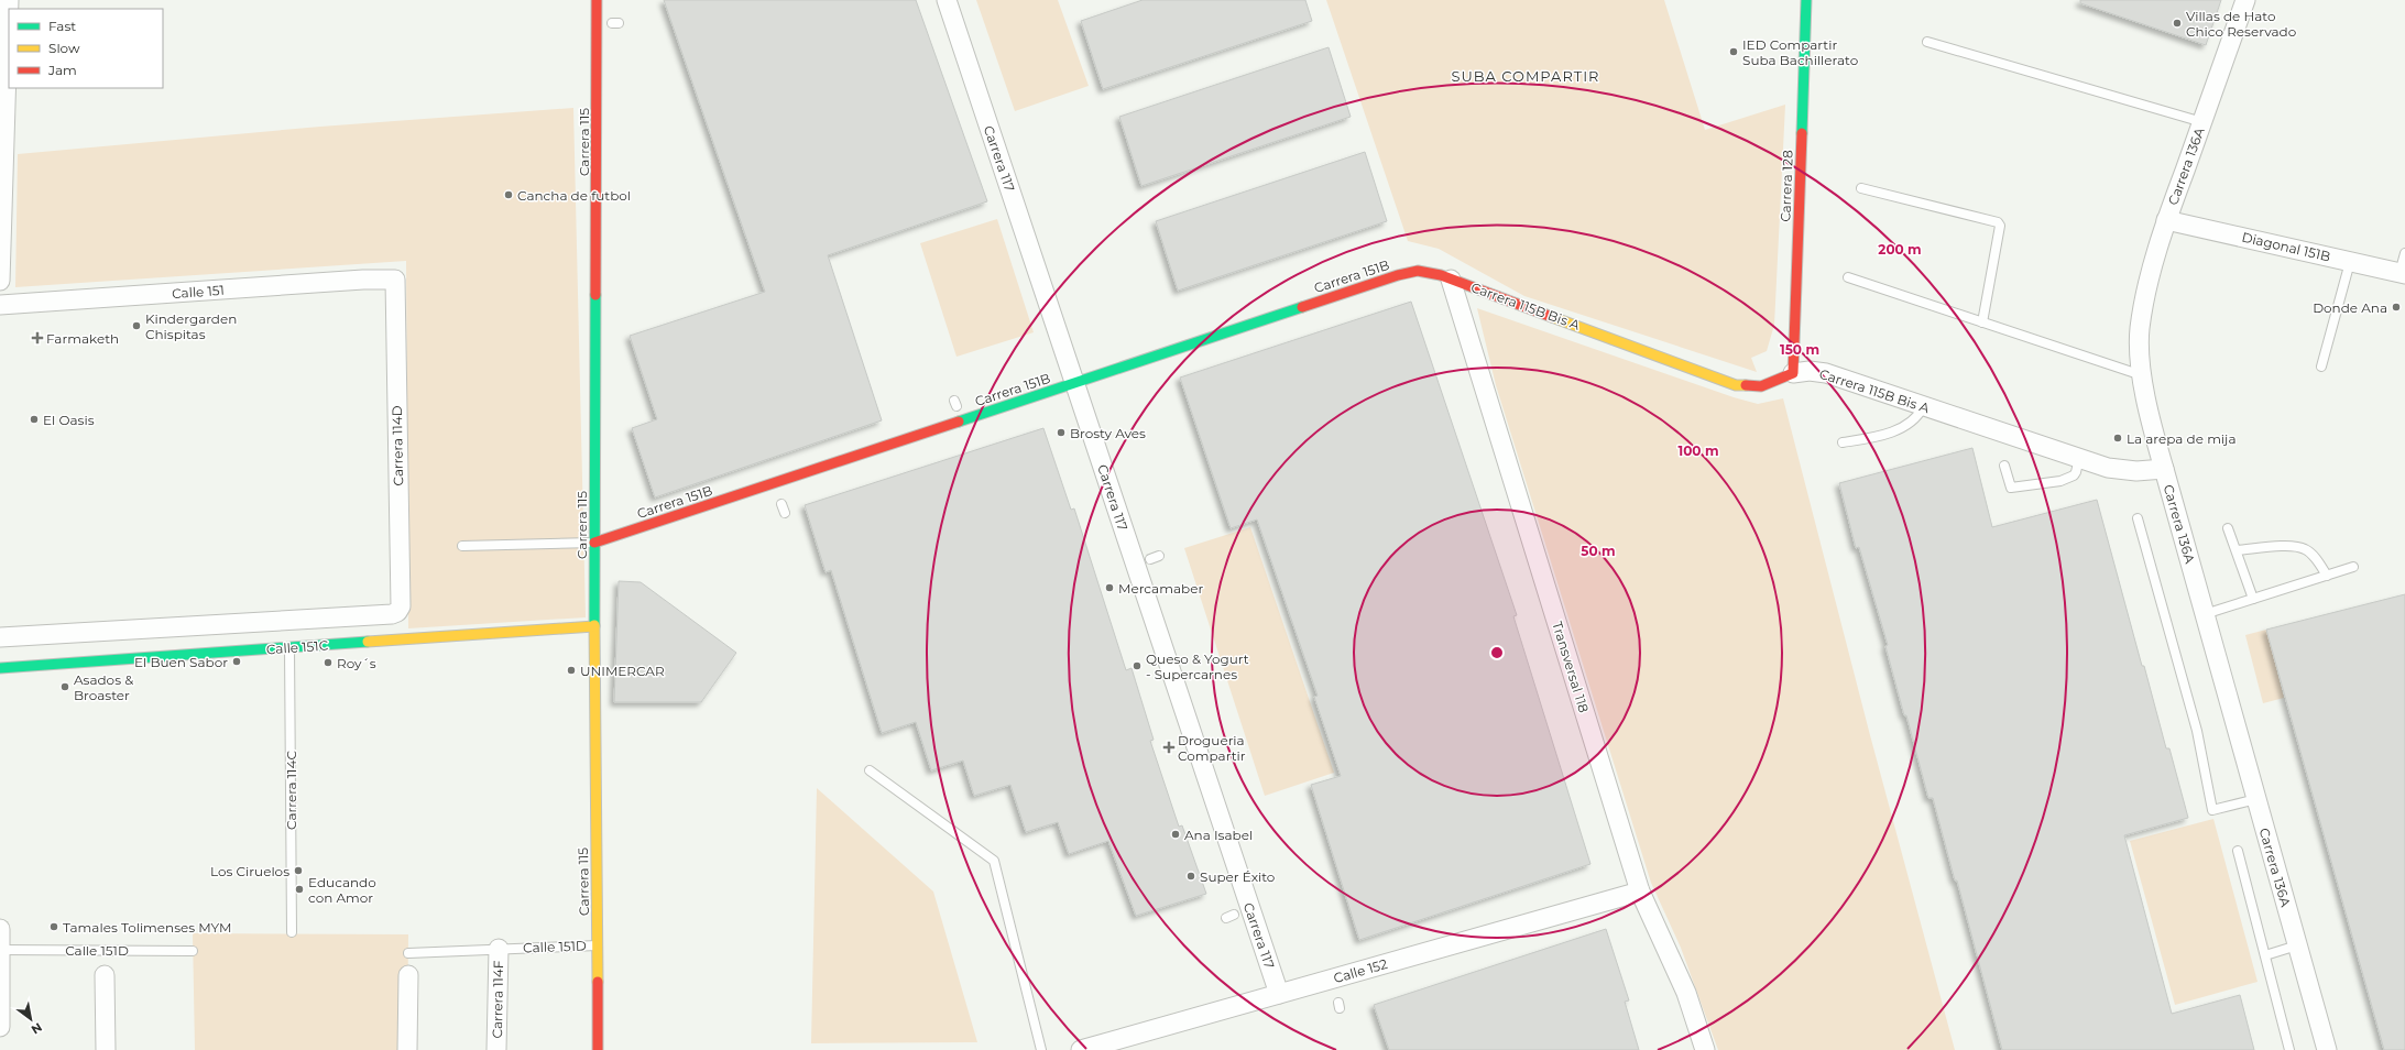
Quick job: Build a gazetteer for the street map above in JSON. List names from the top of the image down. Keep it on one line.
{"streets":{"street":["Carrera 115","Carrera 117","Carrera 136A","Carrera 128","Diagonal 151B","Carrera 151B","Calle 151","Carrera 115B Bis A","Carrera 114D","Calle 151C","Transversal 118","Calle 152","Carrera 114F"],"lane":["Carrera 114C","Calle 151D"]},"crossings":[["Carrera 115","Carrera 151B"],["Carrera 115","Calle 151C"],["Carrera 115","Calle 151D"],["Carrera 117","Carrera 151B"],["Carrera 117","Calle 152"],["Carrera 136A","Diagonal 151B"],["Carrera 136A","Carrera 115B Bis A"],["Carrera 128","Carrera 115B Bis A"],["Carrera 151B","Carrera 115B Bis A"],["Carrera 151B","Transversal 118"],["Calle 151","Carrera 114D"],["Carrera 115B Bis A","Transversal 118"],["Carrera 114D","Calle 151C"],["Calle 151C","Carrera 114C"],["Transversal 118","Calle 152"],["Calle 151D","Carrera 114F"]],"districts":["SUBA COMPARTIR"],"places":{"other":["Villas de Hato Chico Reservado","IED Compartir Suba Bachillerato","Cancha de futbol","Donde Ana","Kindergarden Chispitas","El Oasis","Brosty Aves","La arepa de mija","Mercamaber","El Buen Sabor","Roy´s","Queso & Yogurt - Supercarnes","UNIMERCAR","Asados & Broaster","Ana Isabel","Los Ciruelos","Super Éxito","Educando con Amor","Tamales Tolimenses MYM"],"health":["Farmaketh","Drogueria Compartir"]},"legend":["Fast","Slow","Jam"],"north":"bottom right","rings":["200 m","150 m","100 m","50 m"]}
